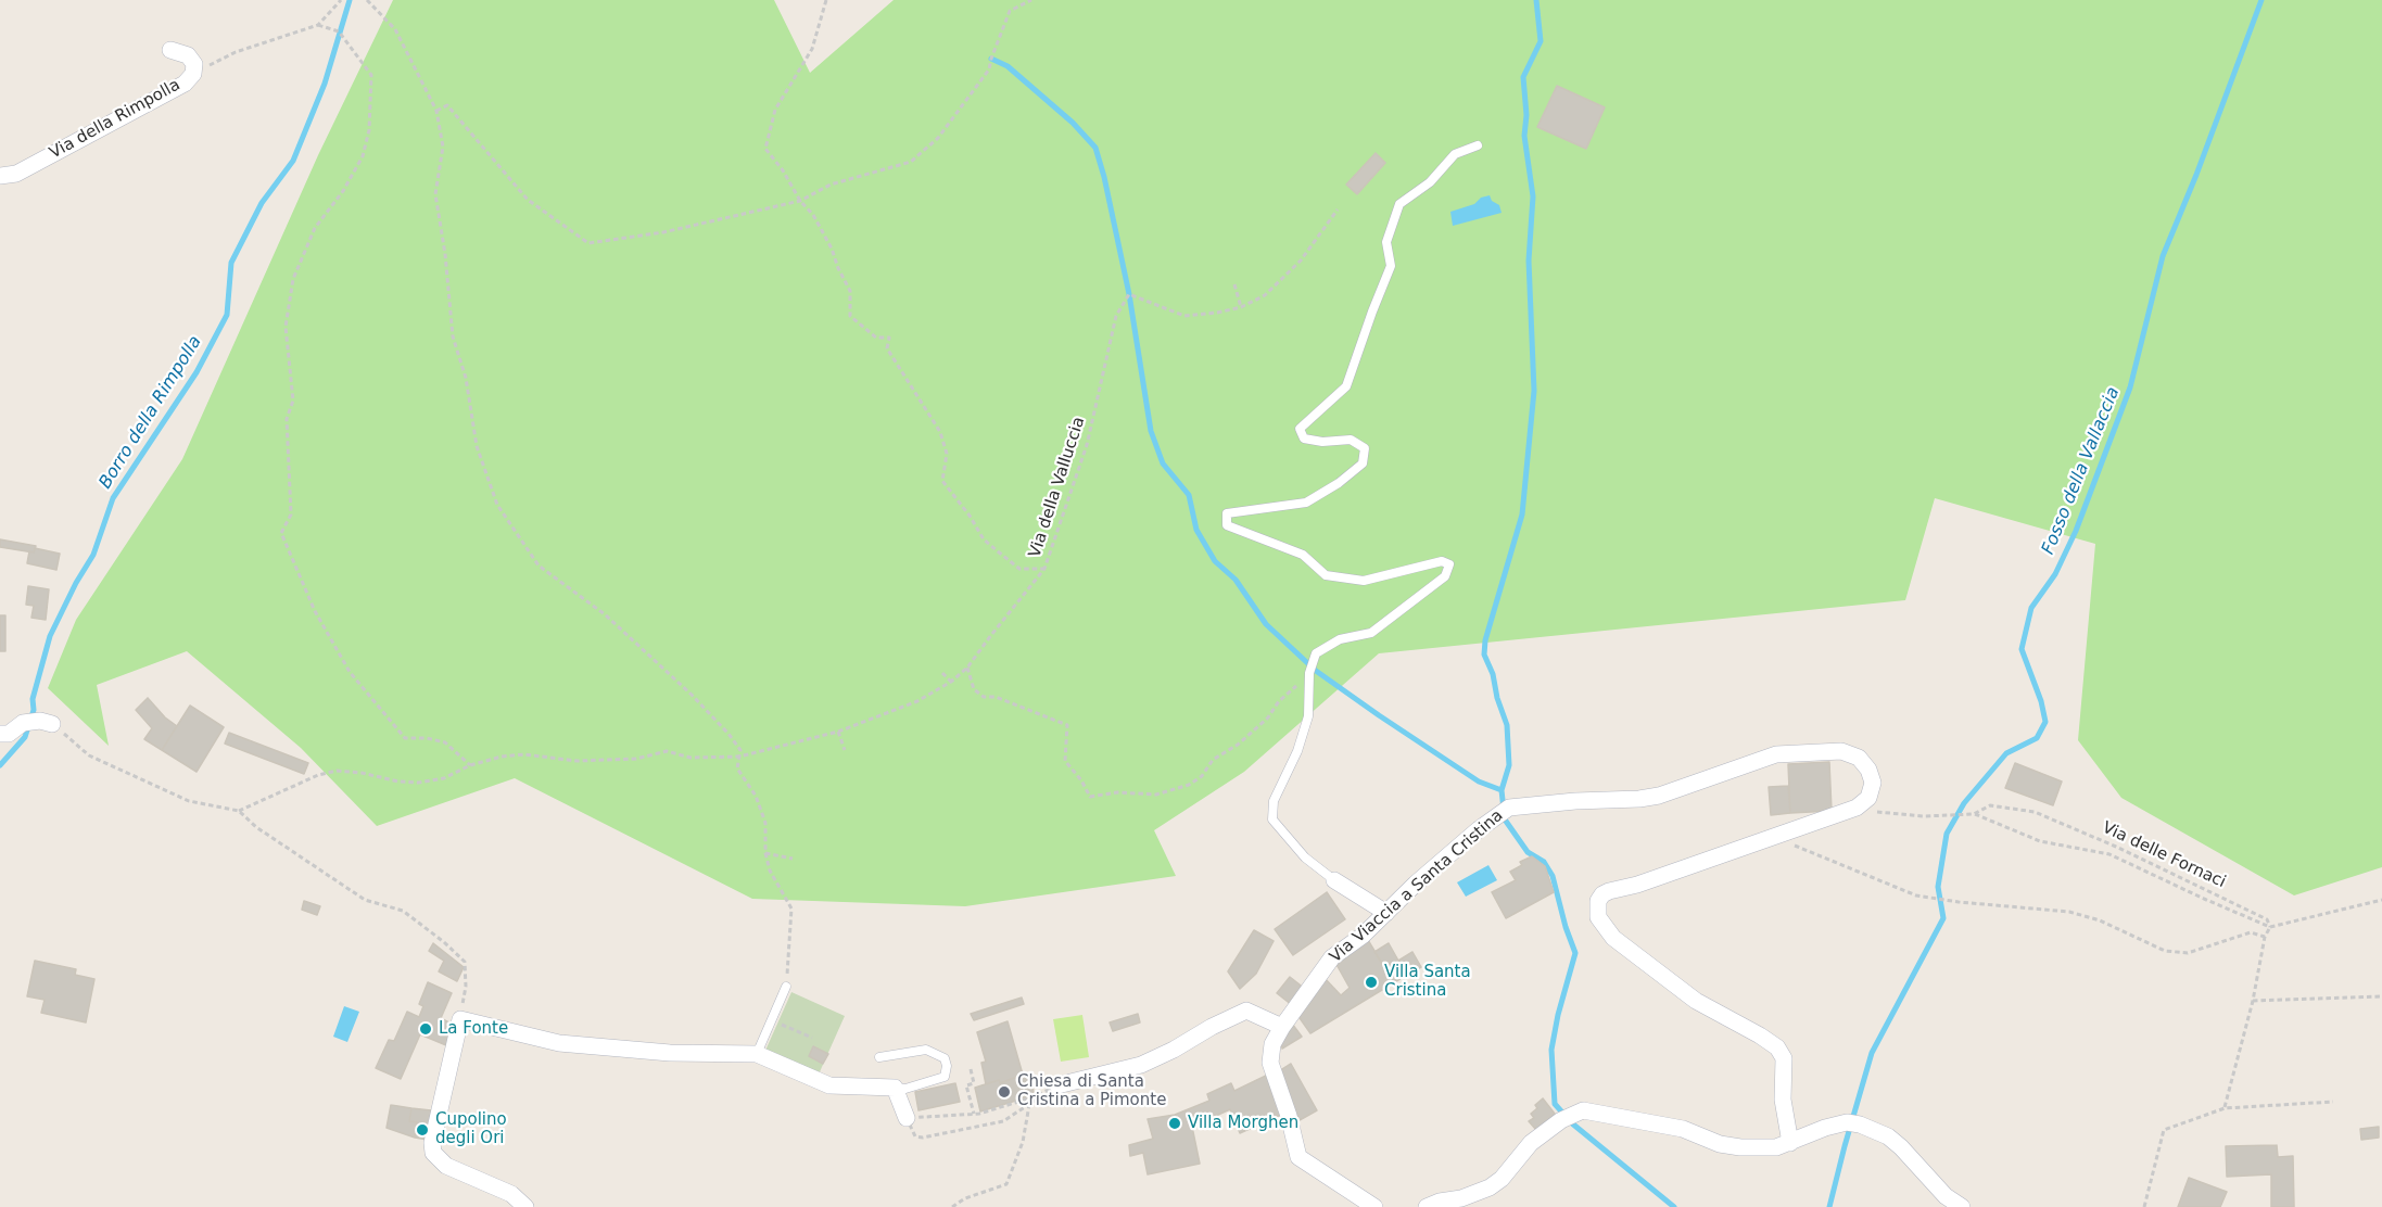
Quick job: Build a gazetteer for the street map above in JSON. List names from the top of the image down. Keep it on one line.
{"streets":{"street":["Via della Rimpolla","Via Viaccia a Santa Cristina"],"path":["Via della Valluccia","Via delle Fornaci"]},"crossings":[["Via delle Fornaci","Via Viaccia a Santa Cristina"]],"water":["Borro della Rimpolla","Fosso della Vallaccia"],"places":["Villa Santa Cristina","La Fonte","Chiesa di Santa Cristina a Pimonte","Villa Morghen","Cupolino degli Ori"]}
